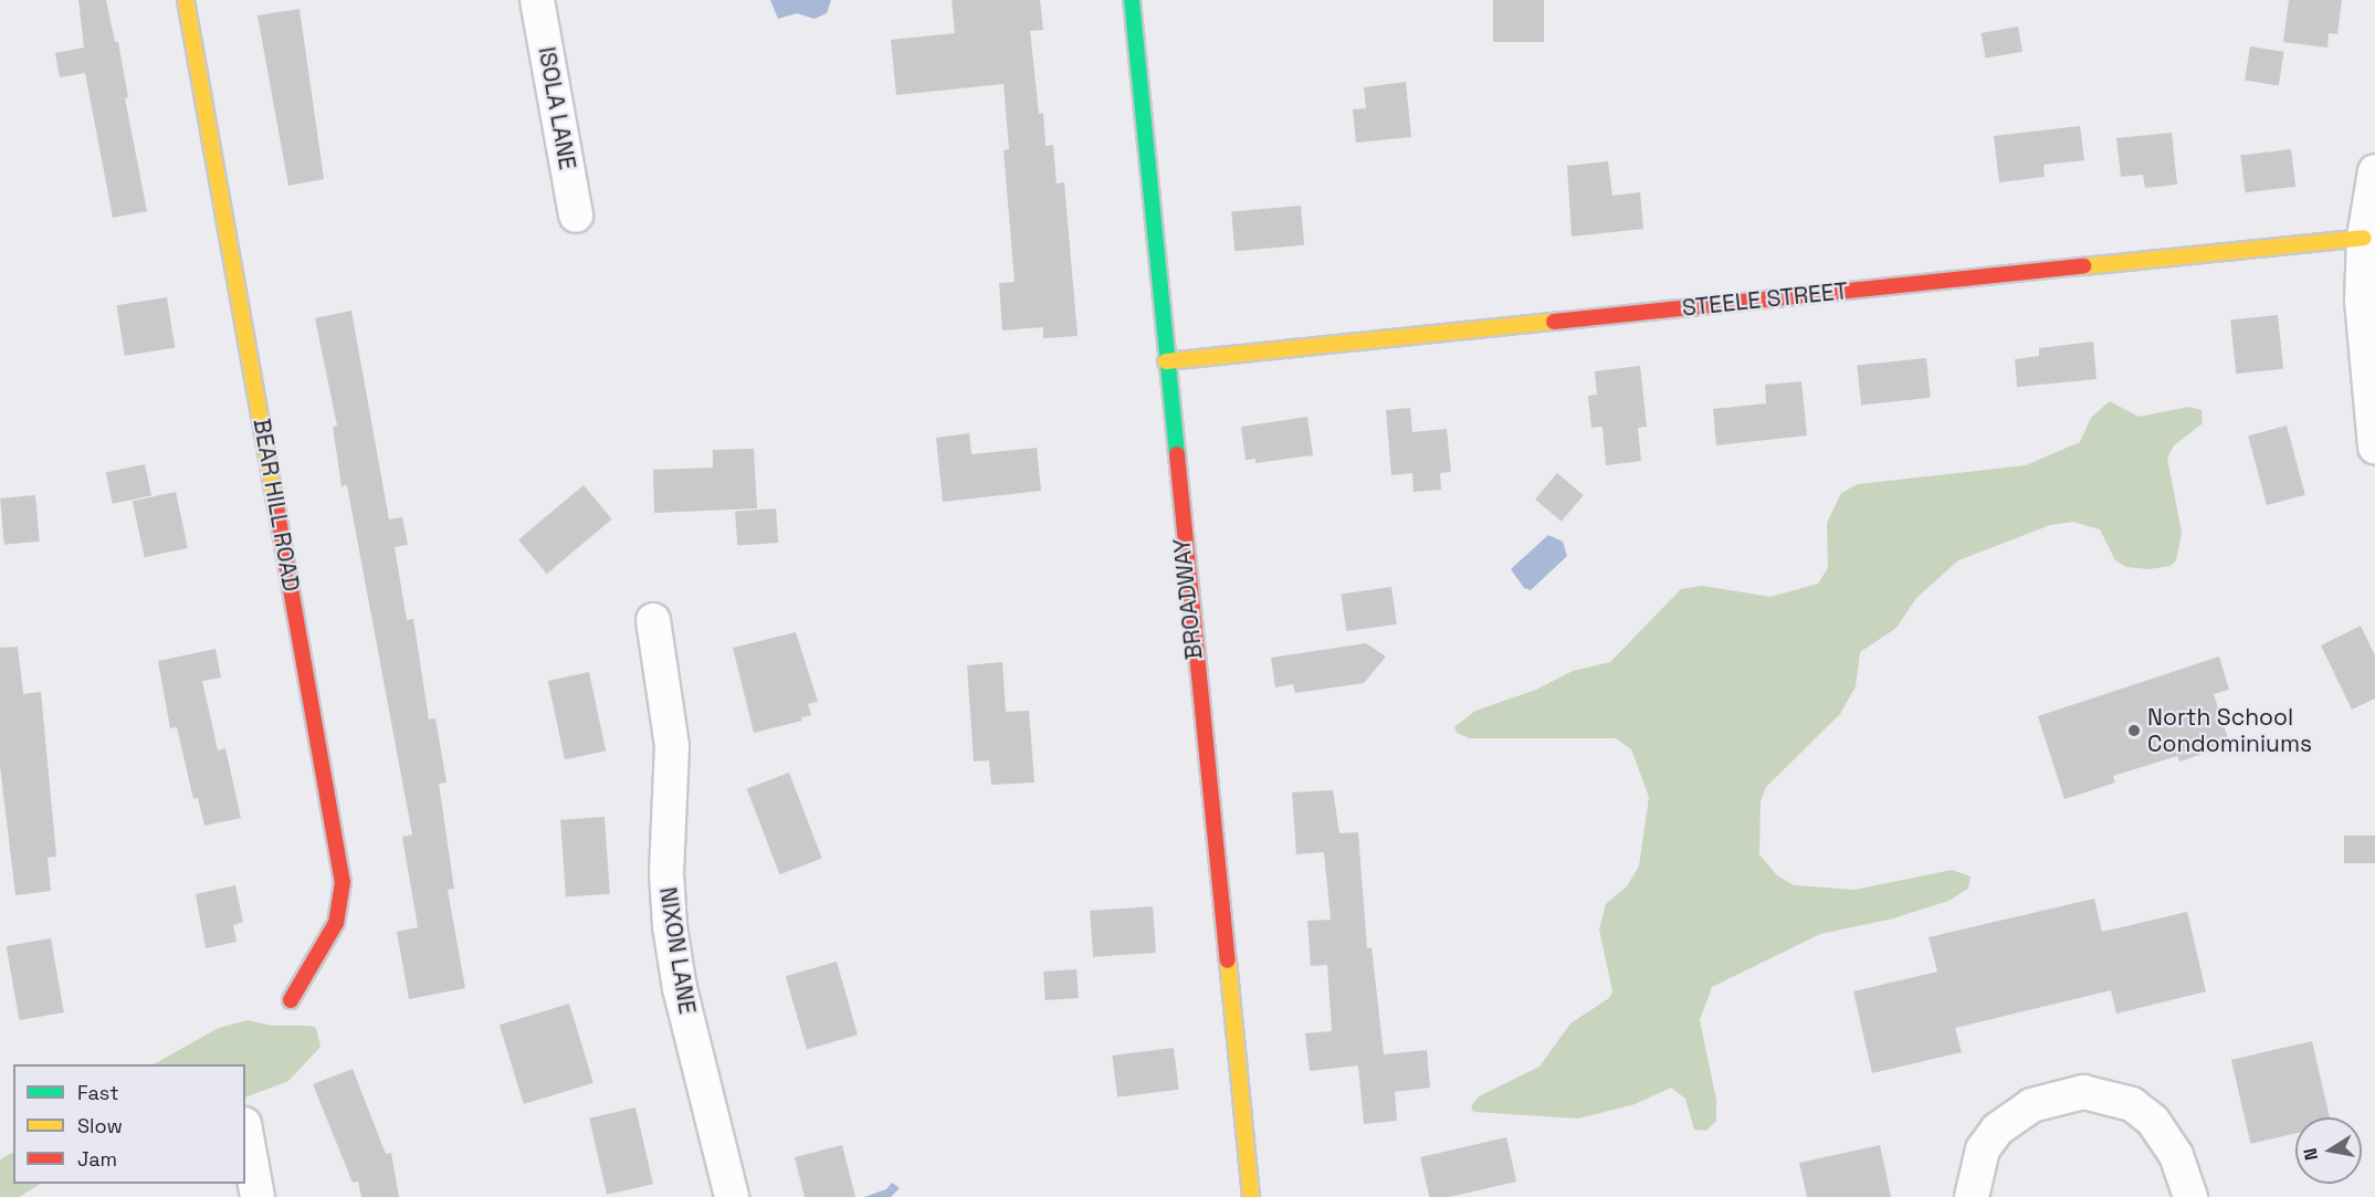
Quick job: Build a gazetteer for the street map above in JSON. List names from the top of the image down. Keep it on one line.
{"streets":{"street":["ISOLA LANE","STEELE STREET","BEAR HILL ROAD","BROADWAY","NIXON LANE"]},"crossings":[["STEELE STREET","BROADWAY"]],"places":["North School Condominiums"],"legend":["Fast","Slow","Jam"],"north":"left"}
